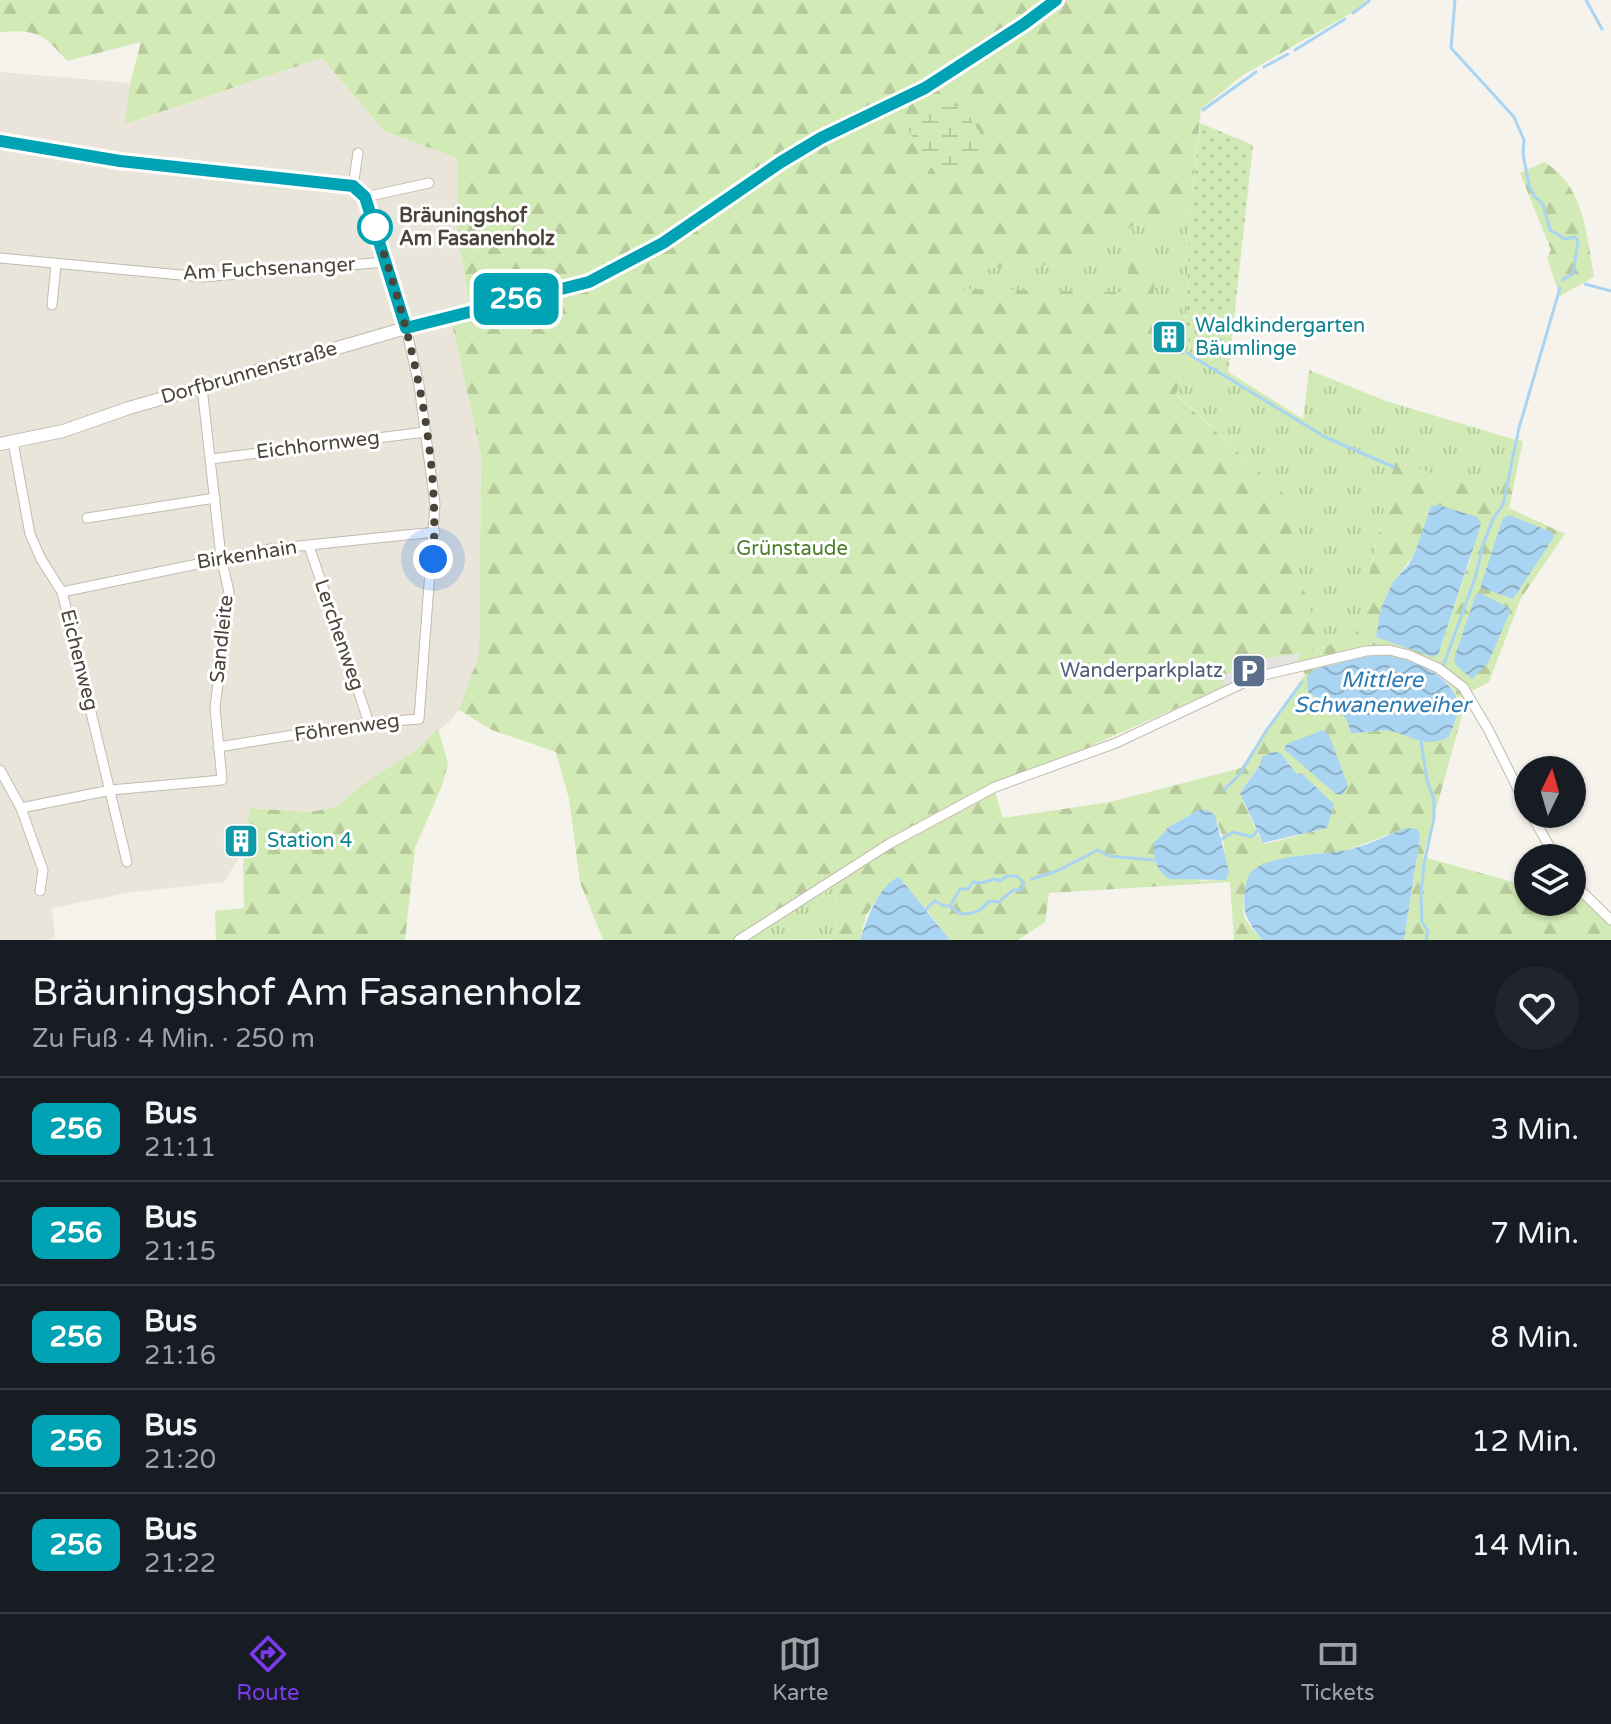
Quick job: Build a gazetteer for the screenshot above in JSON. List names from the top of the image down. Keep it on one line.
{"streets":{"street":["Am Fuchsenanger","Dorfbrunnenstraße","Eichhornweg","Birkenhain","Lerchenweg","Sandleite","Eichenweg","Föhrenweg"]},"crossings":[["Am Fuchsenanger","Föhrenweg"],["Dorfbrunnenstraße","Sandleite"],["Dorfbrunnenstraße","Eichenweg"],["Dorfbrunnenstraße","Föhrenweg"],["Eichhornweg","Sandleite"],["Eichhornweg","Föhrenweg"],["Birkenhain","Lerchenweg"],["Birkenhain","Sandleite"],["Birkenhain","Eichenweg"],["Birkenhain","Föhrenweg"],["Lerchenweg","Föhrenweg"],["Sandleite","Eichenweg"],["Sandleite","Föhrenweg"]],"water":["Mittlere Schwanenweiher"],"parks":["Grünstaude"],"places":{"other":["Bräuningshof Am Fasanenholz"],"building":["Waldkindergarten Bäumlinge","Station 4"],"parking":["Wanderparkplatz"]},"lines":["bus line 256"],"north":"top","page":{"on_map":"256","heading":["Bräuningshof Am Fasanenholz","Zu Fuß · 4 Min. · 250 m"],"list":[{"mark":"256","name":"Bus","note":"21:11","value":"3 Min."},{"mark":"256","name":"Bus","note":"21:15","value":"7 Min."},{"mark":"256","name":"Bus","note":"21:16","value":"8 Min."},{"mark":"256","name":"Bus","note":"21:20","value":"12 Min."},{"mark":"256","name":"Bus","note":"21:22","value":"14 Min."}],"tabs":["Route","Karte","Tickets"]}}
